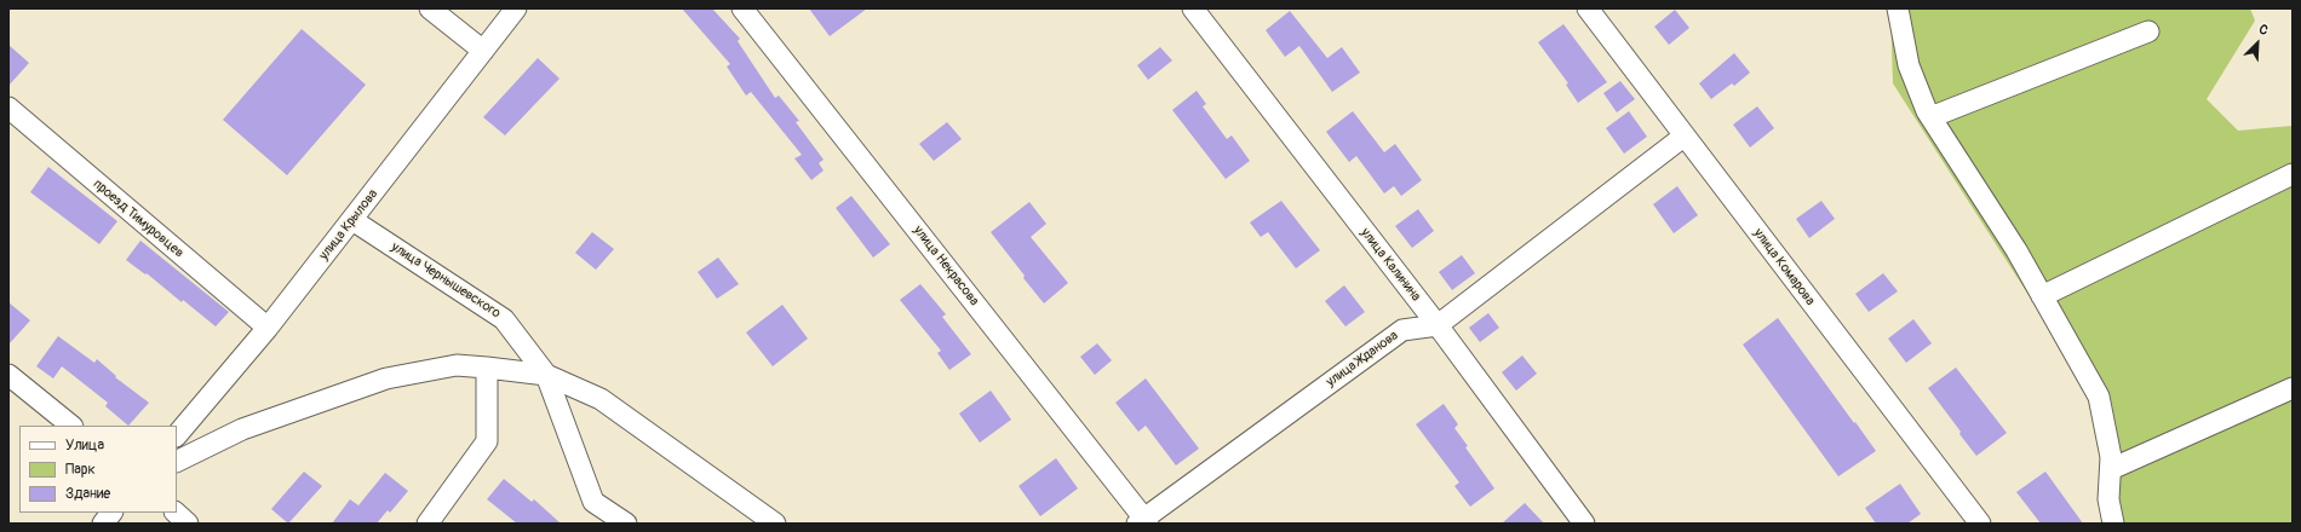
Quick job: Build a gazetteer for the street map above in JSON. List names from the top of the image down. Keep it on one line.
{"streets":{"street":["проезд Тимуровцев","улица Крылова","улица Калинина","улица Некрасова","улица Комарова","улица Чернышевского","улица Жданова"]},"crossings":[["проезд Тимуровцев","улица Крылова"],["улица Крылова","улица Чернышевского"],["улица Калинина","улица Жданова"],["улица Некрасова","улица Жданова"],["улица Комарова","улица Жданова"]],"legend":["Улица","Парк","Здание"],"north":"top right"}
